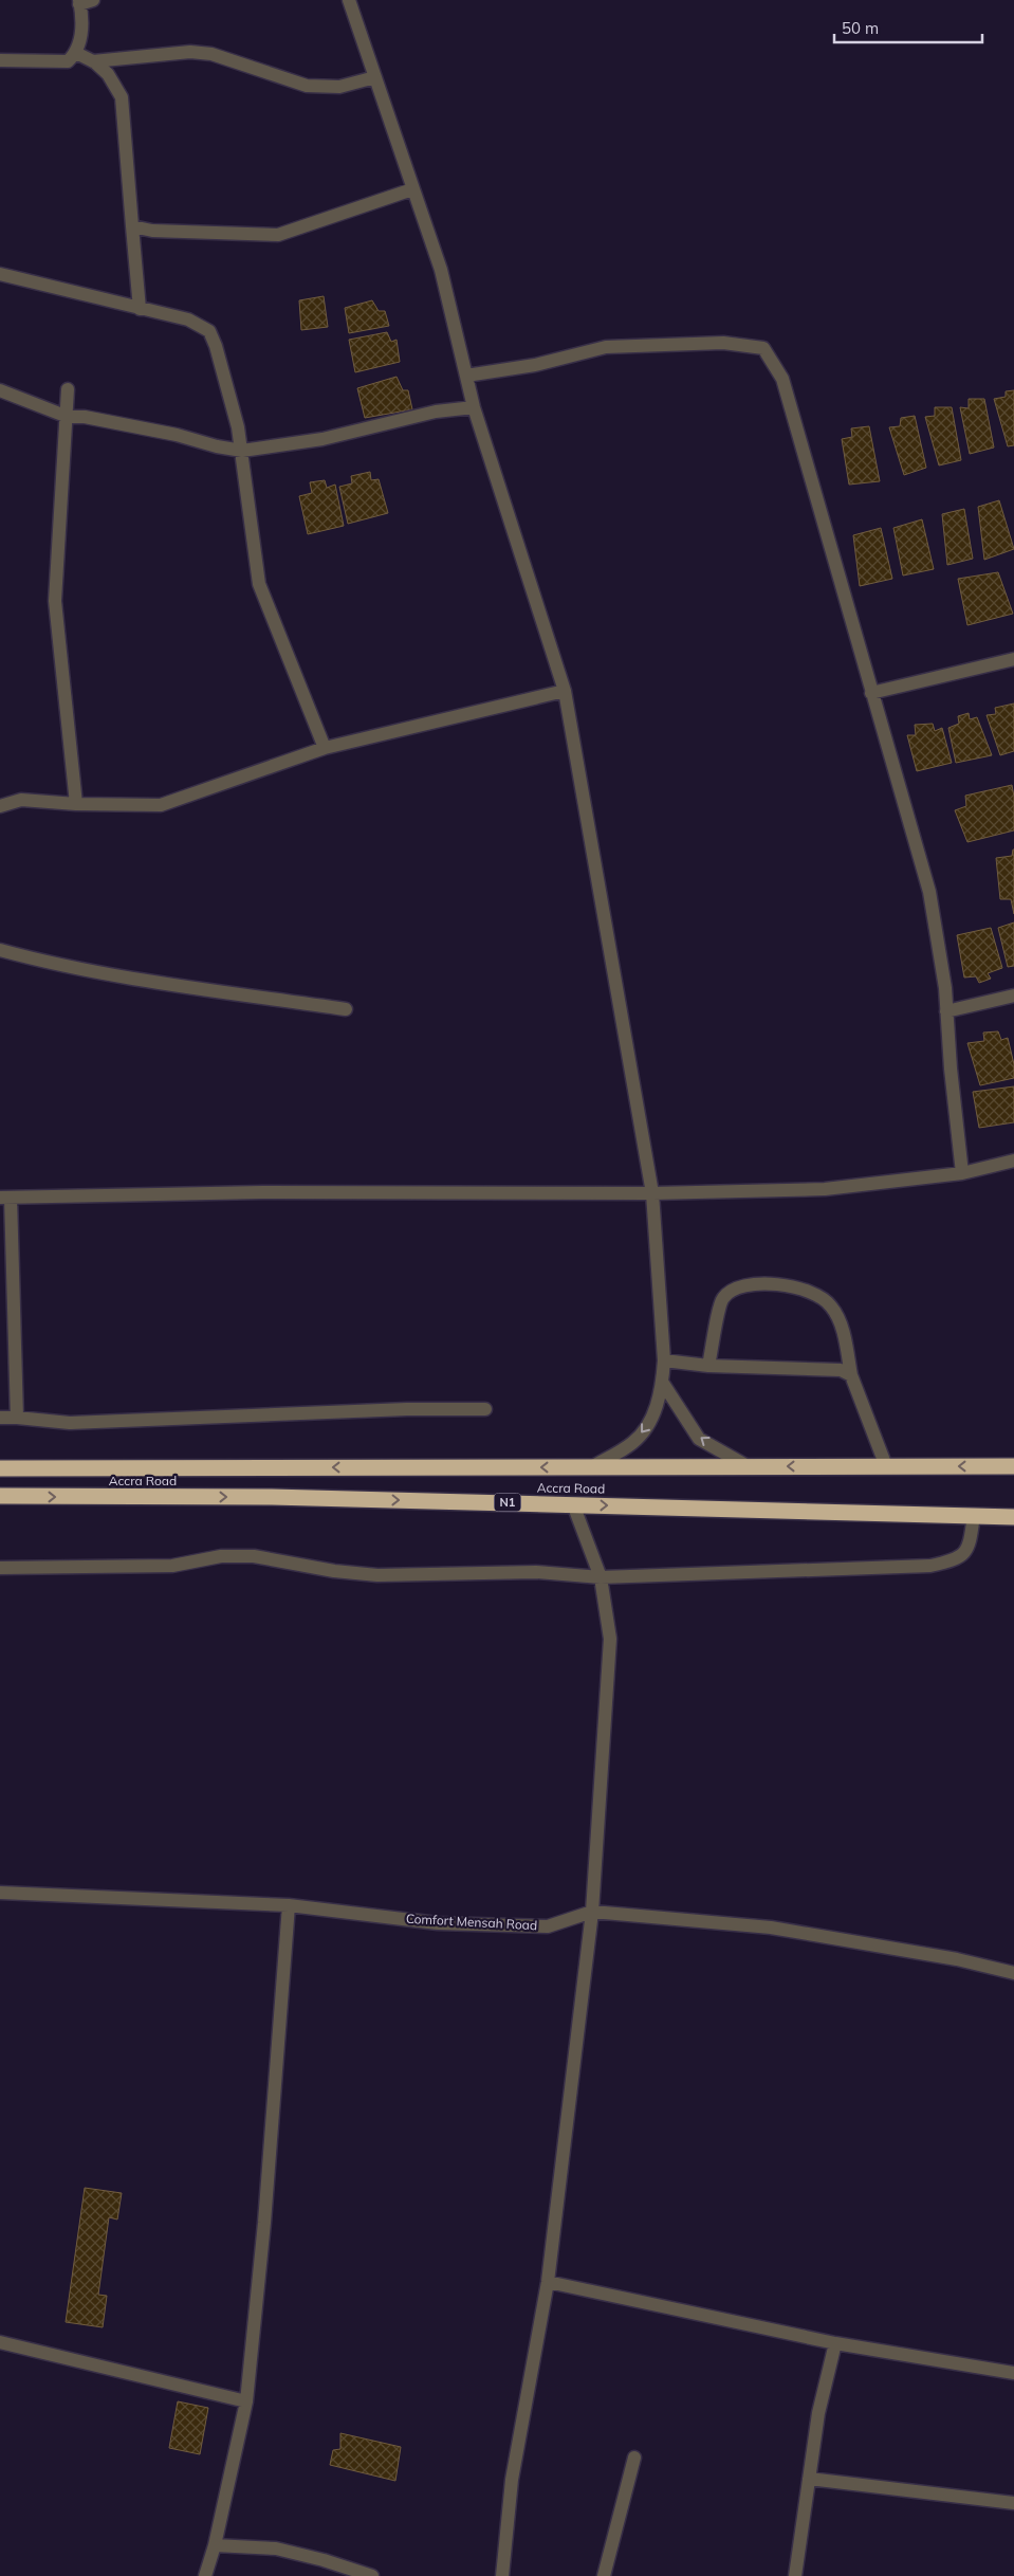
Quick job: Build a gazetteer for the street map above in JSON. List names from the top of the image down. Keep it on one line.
{"streets":{"highway":["Accra Road","N1"],"street":["Comfort Mensah Road"]},"scale_bar":"50 m"}
